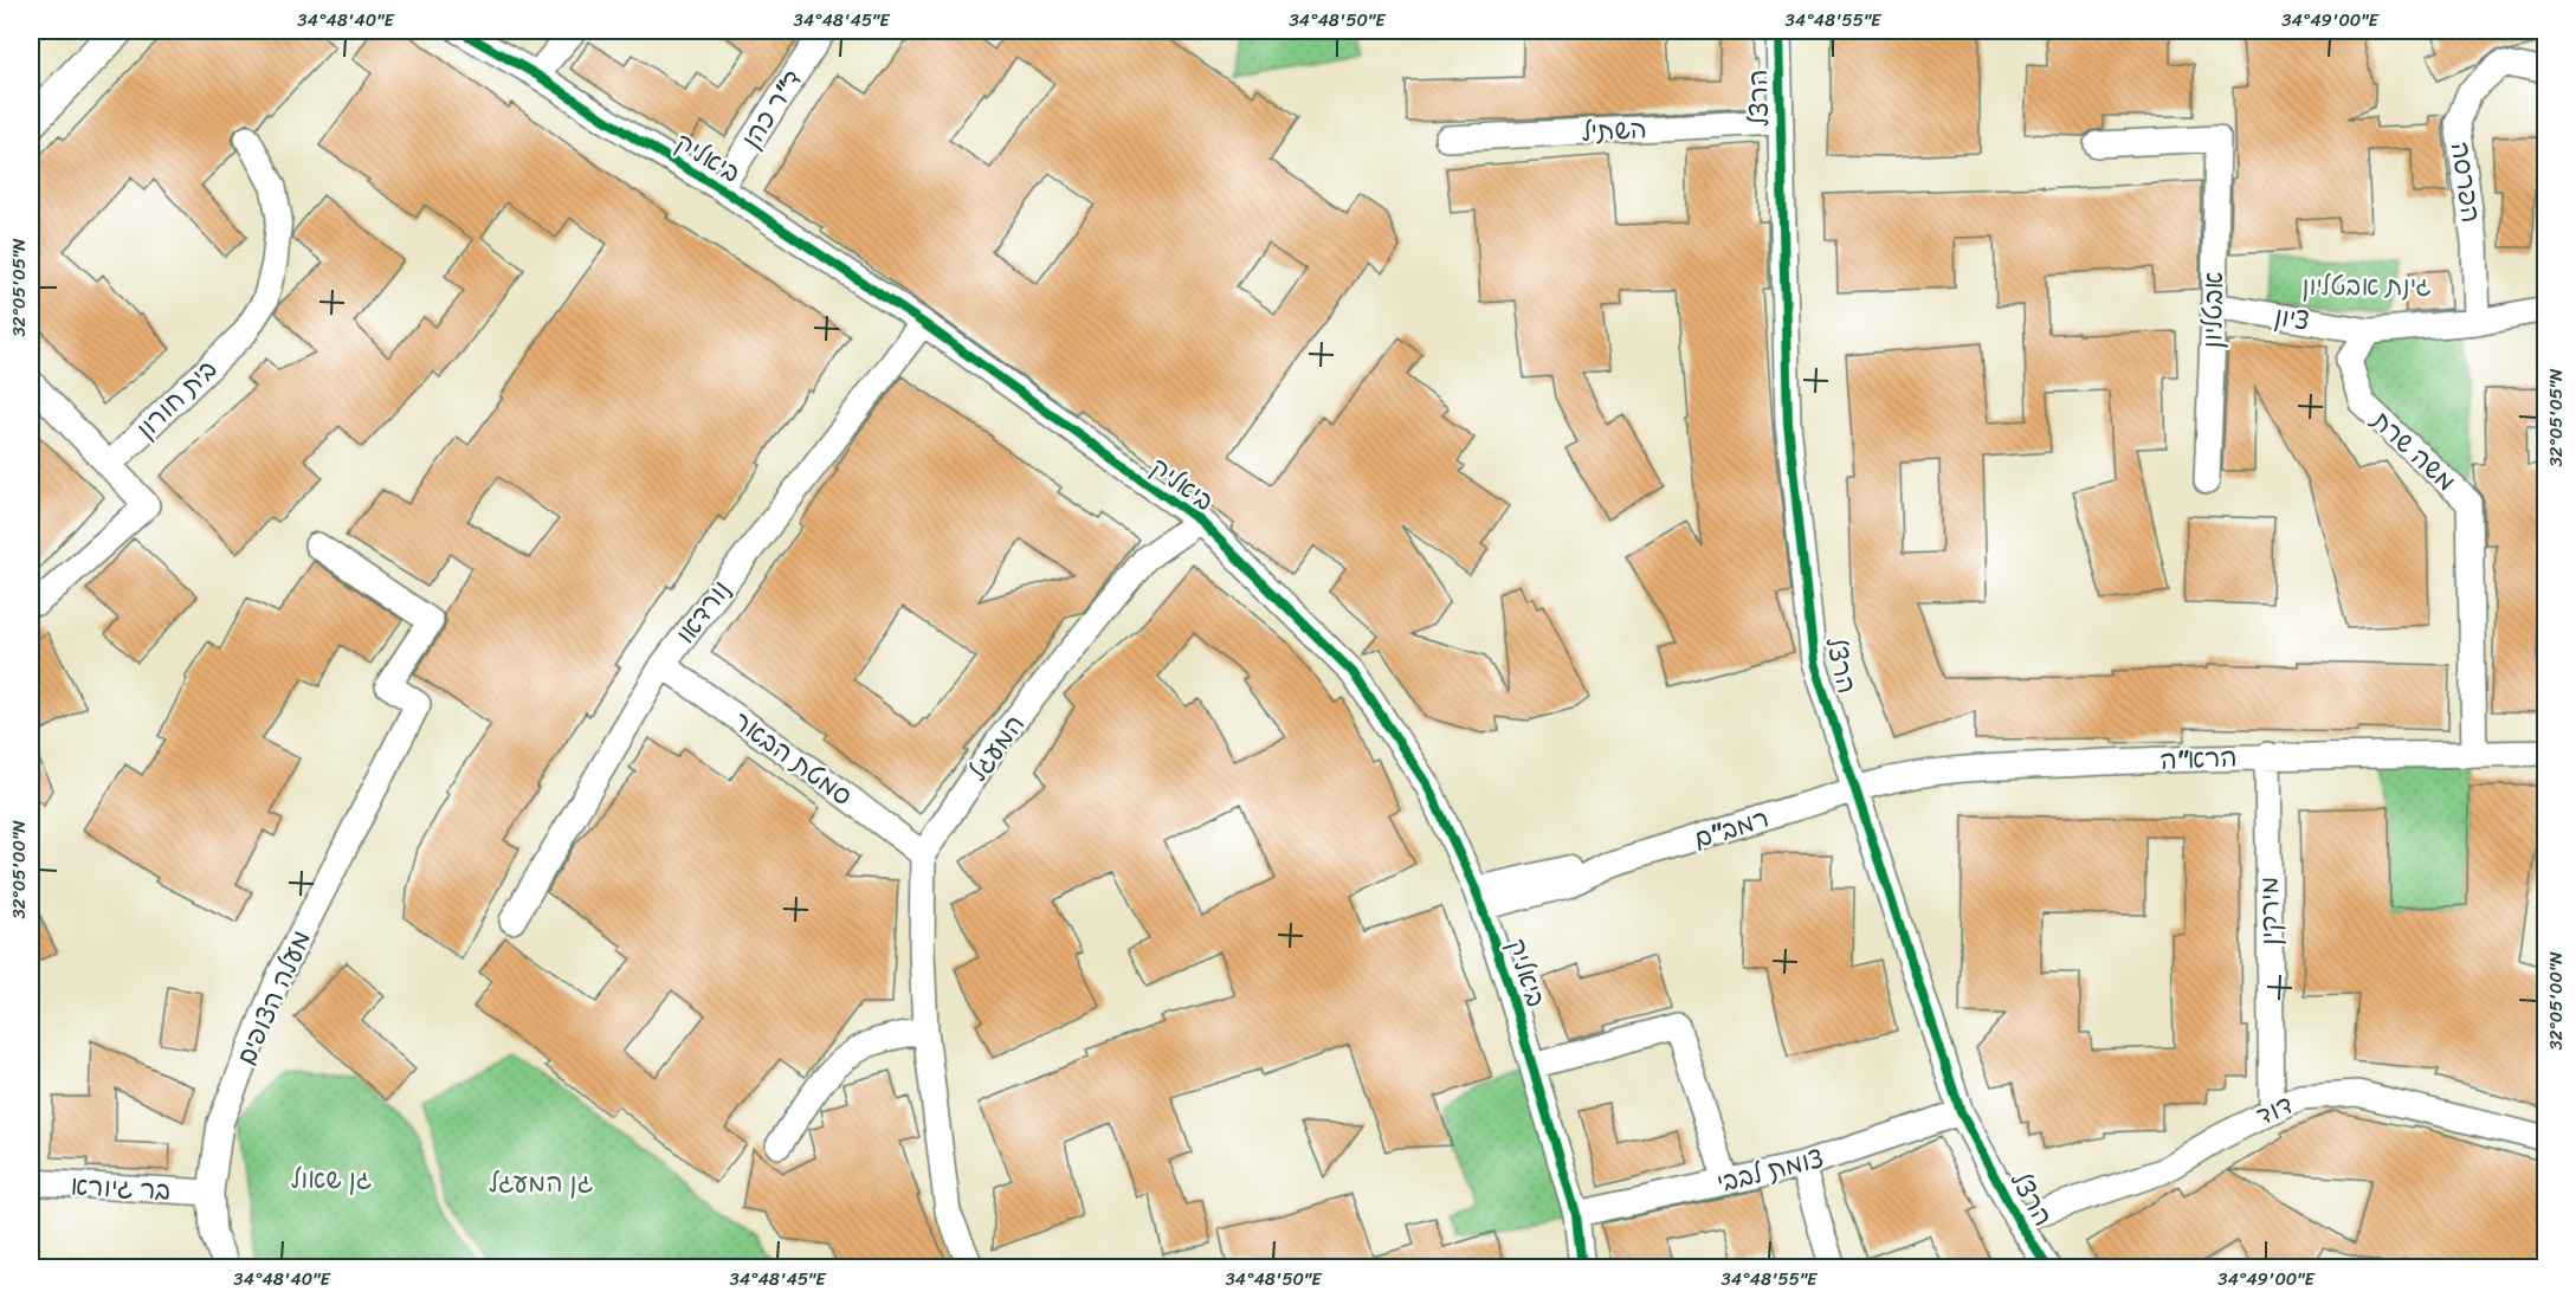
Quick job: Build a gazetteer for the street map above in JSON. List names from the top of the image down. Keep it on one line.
{"streets":{"street":["הרצל","ד\"ר כהן","השתיל","ביאליק","הפרסה","אבטליון","ציון","בית חורון","משה שרת","נורדאו","המעגל","סמטת הבאר","הרא\"ה","רמב\"ם","מירקין","מעלה הצופים","דוד","צומת לבבי","בר גיורא"]},"crossings":[["הרצל","השתיל"],["הרצל","הרא\"ה"],["הרצל","רמב\"ם"],["הרצל","דוד"],["הרצל","צומת לבבי"],["ד\"ר כהן","ביאליק"],["ביאליק","נורדאו"],["ביאליק","המעגל"],["ביאליק","רמב\"ם"],["ביאליק","צומת לבבי"],["אבטליון","ציון"],["ציון","משה שרת"],["משה שרת","הרא\"ה"],["נורדאו","סמטת הבאר"],["המעגל","סמטת הבאר"],["הרא\"ה","רמב\"ם"],["הרא\"ה","מירקין"],["מירקין","דוד"],["מעלה הצופים","בר גיורא"]],"parks":["גינת אבטליון","גן שאול","גן המעגל"],"coordinates":["34°48'40\"E","34°48'45\"E","34°48'50\"E","34°48'55\"E","34°49'00\"E","32°05'05\"N","32°05'00\"N"]}
